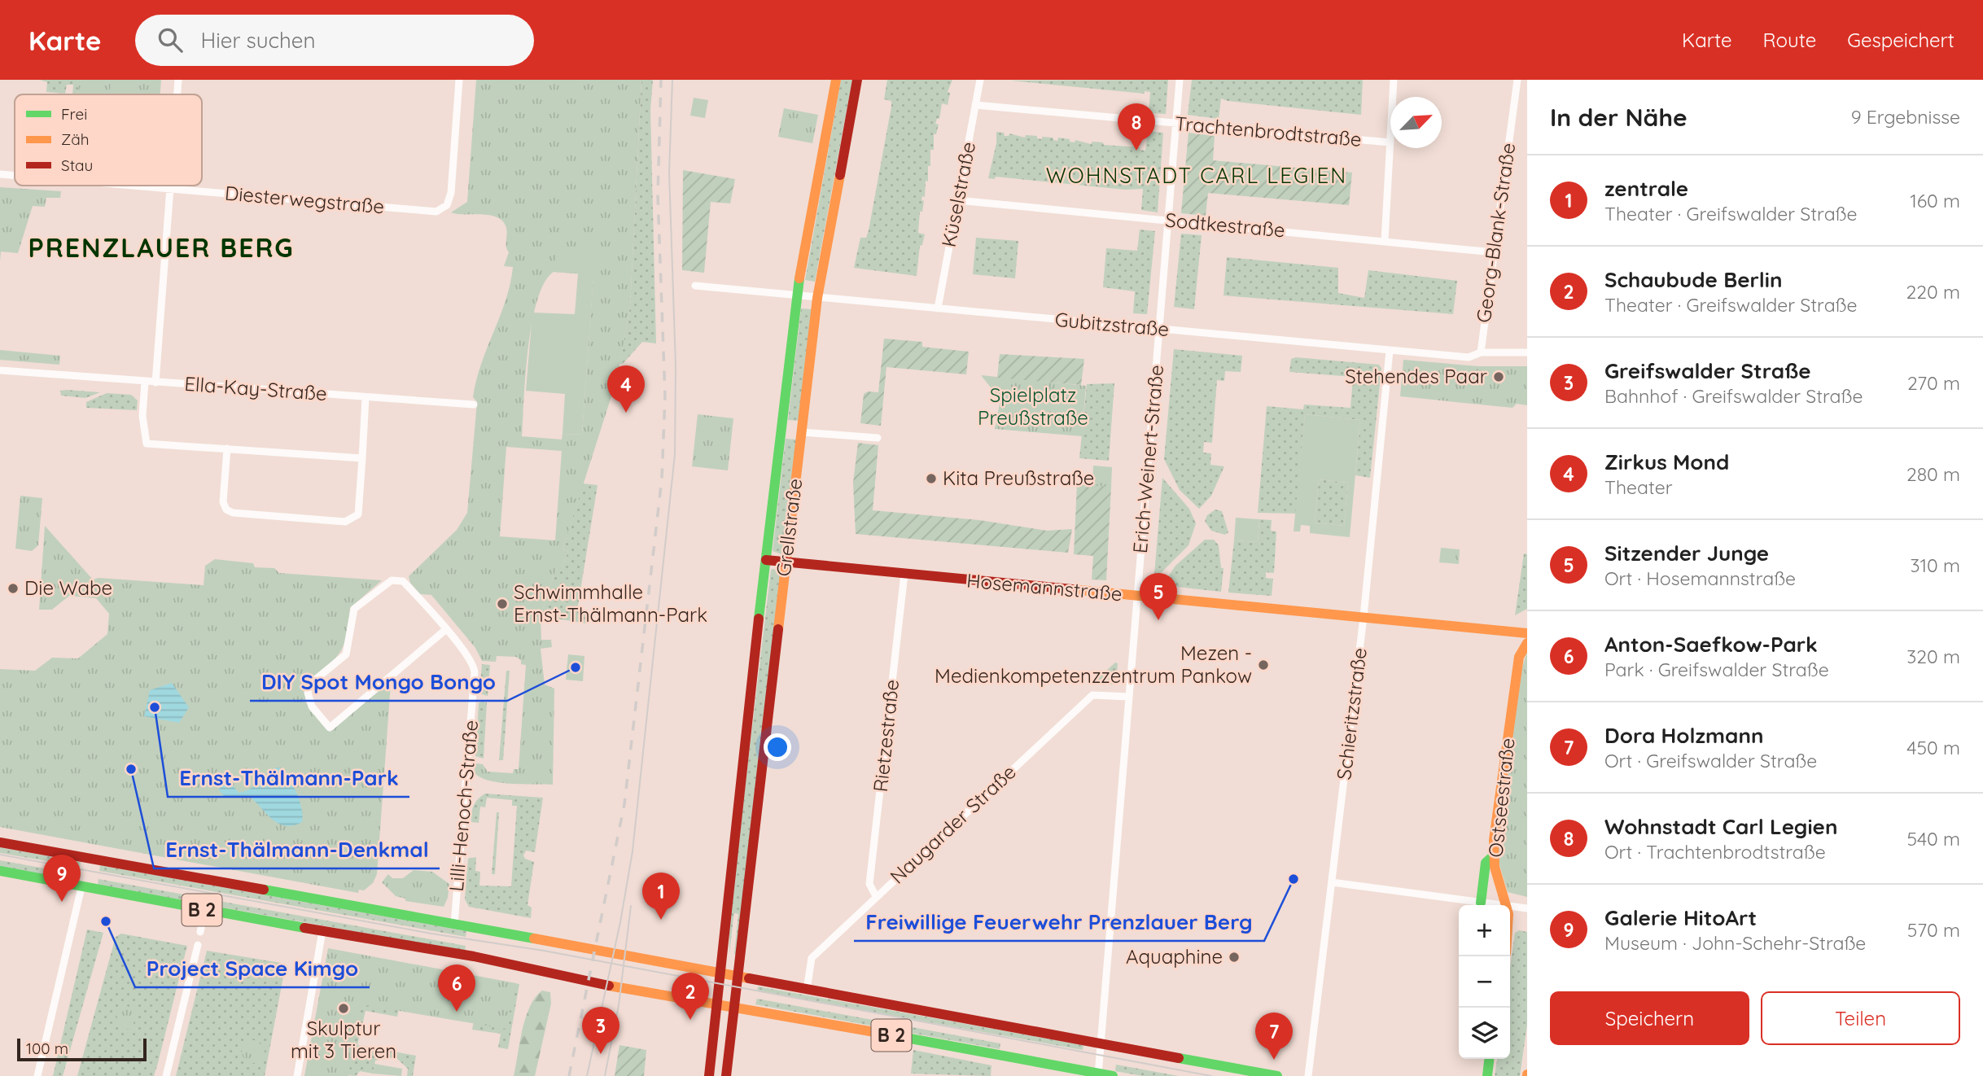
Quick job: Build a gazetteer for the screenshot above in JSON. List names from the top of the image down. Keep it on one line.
{"streets":{"main road":["Grellstraße","Hosemannstraße","Ostseestraße","B 2"],"street":["Trachtenbrodtstraße","Küselstraße","Diesterwegstraße","Sodtkestraße","Georg-Blank-Straße","Gubitzstraße","Ella-Kay-Straße","Erich-Weinert-Straße","Schieritzstraße","Rietzestraße","Lilli-Henoch-Straße","Naugarder Straße"]},"crossings":[["Trachtenbrodtstraße","Küselstraße"],["Trachtenbrodtstraße","Erich-Weinert-Straße"],["Küselstraße","Sodtkestraße"],["Küselstraße","Gubitzstraße"],["Sodtkestraße","Georg-Blank-Straße"],["Sodtkestraße","Erich-Weinert-Straße"],["Georg-Blank-Straße","Gubitzstraße"],["Gubitzstraße","Erich-Weinert-Straße"],["Gubitzstraße","Grellstraße"],["Gubitzstraße","Schieritzstraße"],["Erich-Weinert-Straße","Hosemannstraße"],["Erich-Weinert-Straße","Naugarder Straße"],["Erich-Weinert-Straße","B 2"],["Grellstraße","Hosemannstraße"],["Grellstraße","B 2"],["Hosemannstraße","Schieritzstraße"],["Hosemannstraße","Rietzestraße"],["Rietzestraße","Naugarder Straße"],["Lilli-Henoch-Straße","B 2"],["Naugarder Straße","B 2"]],"districts":["WOHNSTADT CARL LEGIEN","PRENZLAUER BERG"],"parks":["Spielplatz Preußstraße"],"places":["Stehendes Paar","Kita Preußstraße","Die Wabe","Schwimmhalle Ernst-Thälmann-Park","Mezen - Medienkompetenzzentrum Pankow","DIY Spot Mongo Bongo","Ernst-Thälmann-Park","Ernst-Thälmann-Denkmal","Freiwillige Feuerwehr Prenzlauer Berg","Project Space Kimgo","Aquaphine","Skulptur mit 3 Tieren"],"legend":["Frei","Zäh","Stau"],"scale_bar":"100 m","north":"top right","page":{"header":"Karte","search":"Hier suchen","nav":["Karte","Route","Gespeichert"],"heading":["In der Nähe","9 Ergebnisse"],"pins":["8","4","5","9","1","6","2","3","7"],"list":[{"mark":"1","name":"zentrale","note":"Theater · Greifswalder Straße","value":"160 m"},{"mark":"2","name":"Schaubude Berlin","note":"Theater · Greifswalder Straße","value":"220 m"},{"mark":"3","name":"Greifswalder Straße","note":"Bahnhof · Greifswalder Straße","value":"270 m"},{"mark":"4","name":"Zirkus Mond","note":"Theater","value":"280 m"},{"mark":"5","name":"Sitzender Junge","note":"Ort · Hosemannstraße","value":"310 m"},{"mark":"6","name":"Anton-Saefkow-Park","note":"Park · Greifswalder Straße","value":"320 m"},{"mark":"7","name":"Dora Holzmann","note":"Ort · Greifswalder Straße","value":"450 m"},{"mark":"8","name":"Wohnstadt Carl Legien","note":"Ort · Trachtenbrodtstraße","value":"540 m"},{"mark":"9","name":"Galerie HitoArt","note":"Museum · John-Schehr-Straße","value":"570 m"}],"map_buttons":["+","−"],"buttons":["Speichern","Teilen"],"scale":"100 m"}}
